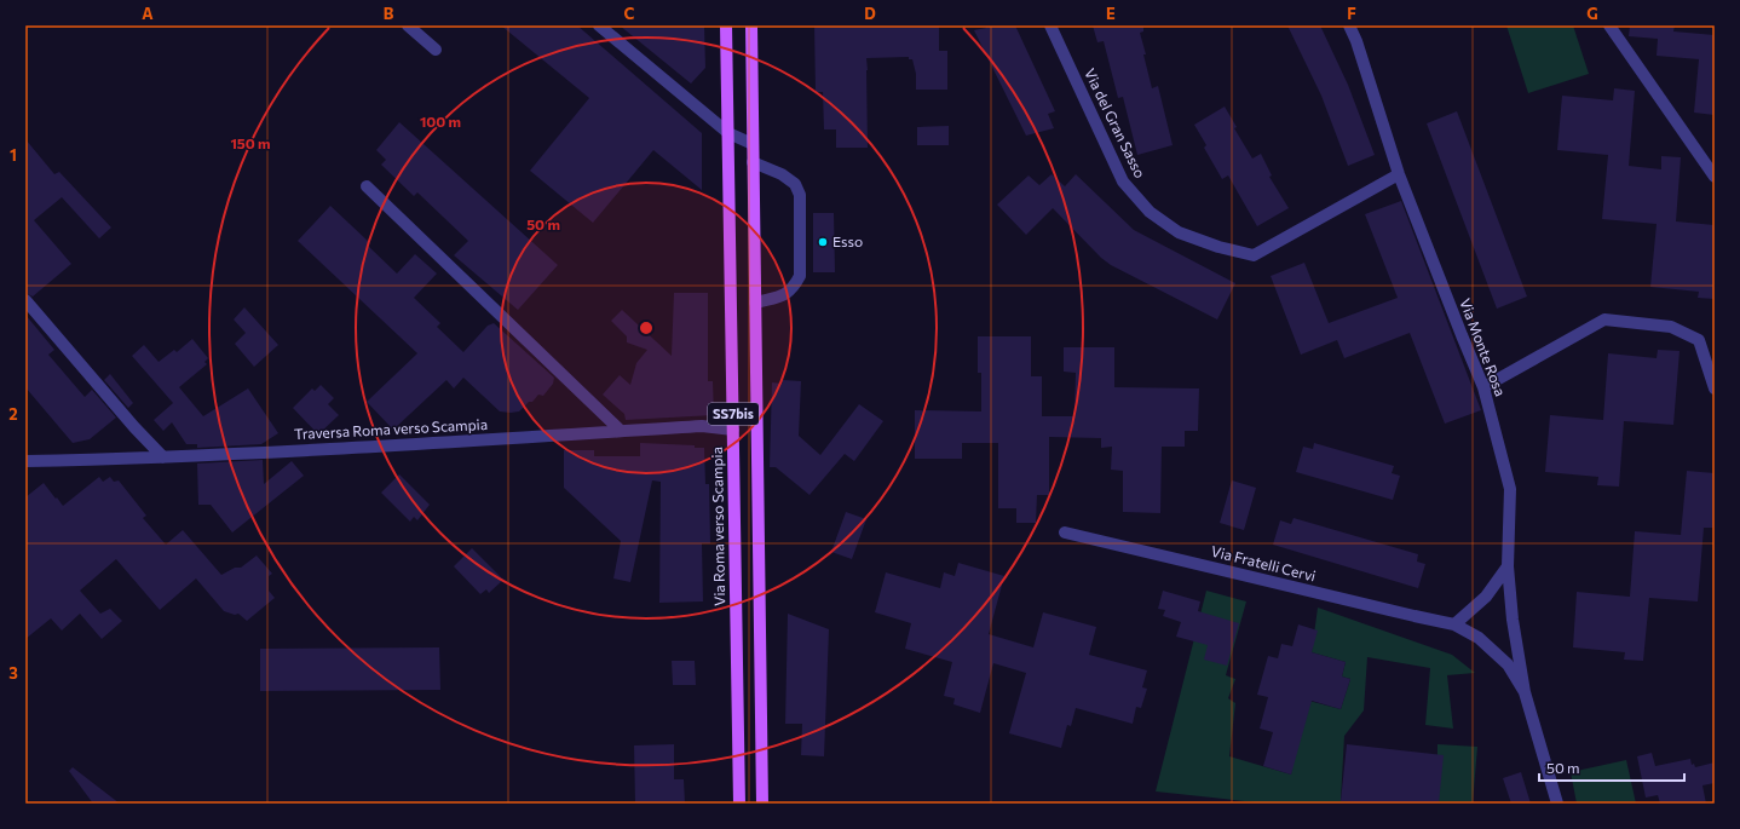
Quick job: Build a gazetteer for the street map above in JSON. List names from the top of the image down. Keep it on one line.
{"streets":{"main road":["SS7bis","Via Roma verso Scampia"],"street":["Via del Gran Sasso","Via Monte Rosa","Traversa Roma verso Scampia","Via Fratelli Cervi"]},"crossings":[["Via del Gran Sasso","Via Monte Rosa"],["Via Monte Rosa","Via Fratelli Cervi"],["Traversa Roma verso Scampia","Via Roma verso Scampia"]],"places":["Esso"],"scale_bar":"50 m","grid":{"columns":["A","B","C","D","E","F","G"],"rows":["1","2","3"]},"rings":["100 m","150 m","50 m"]}
